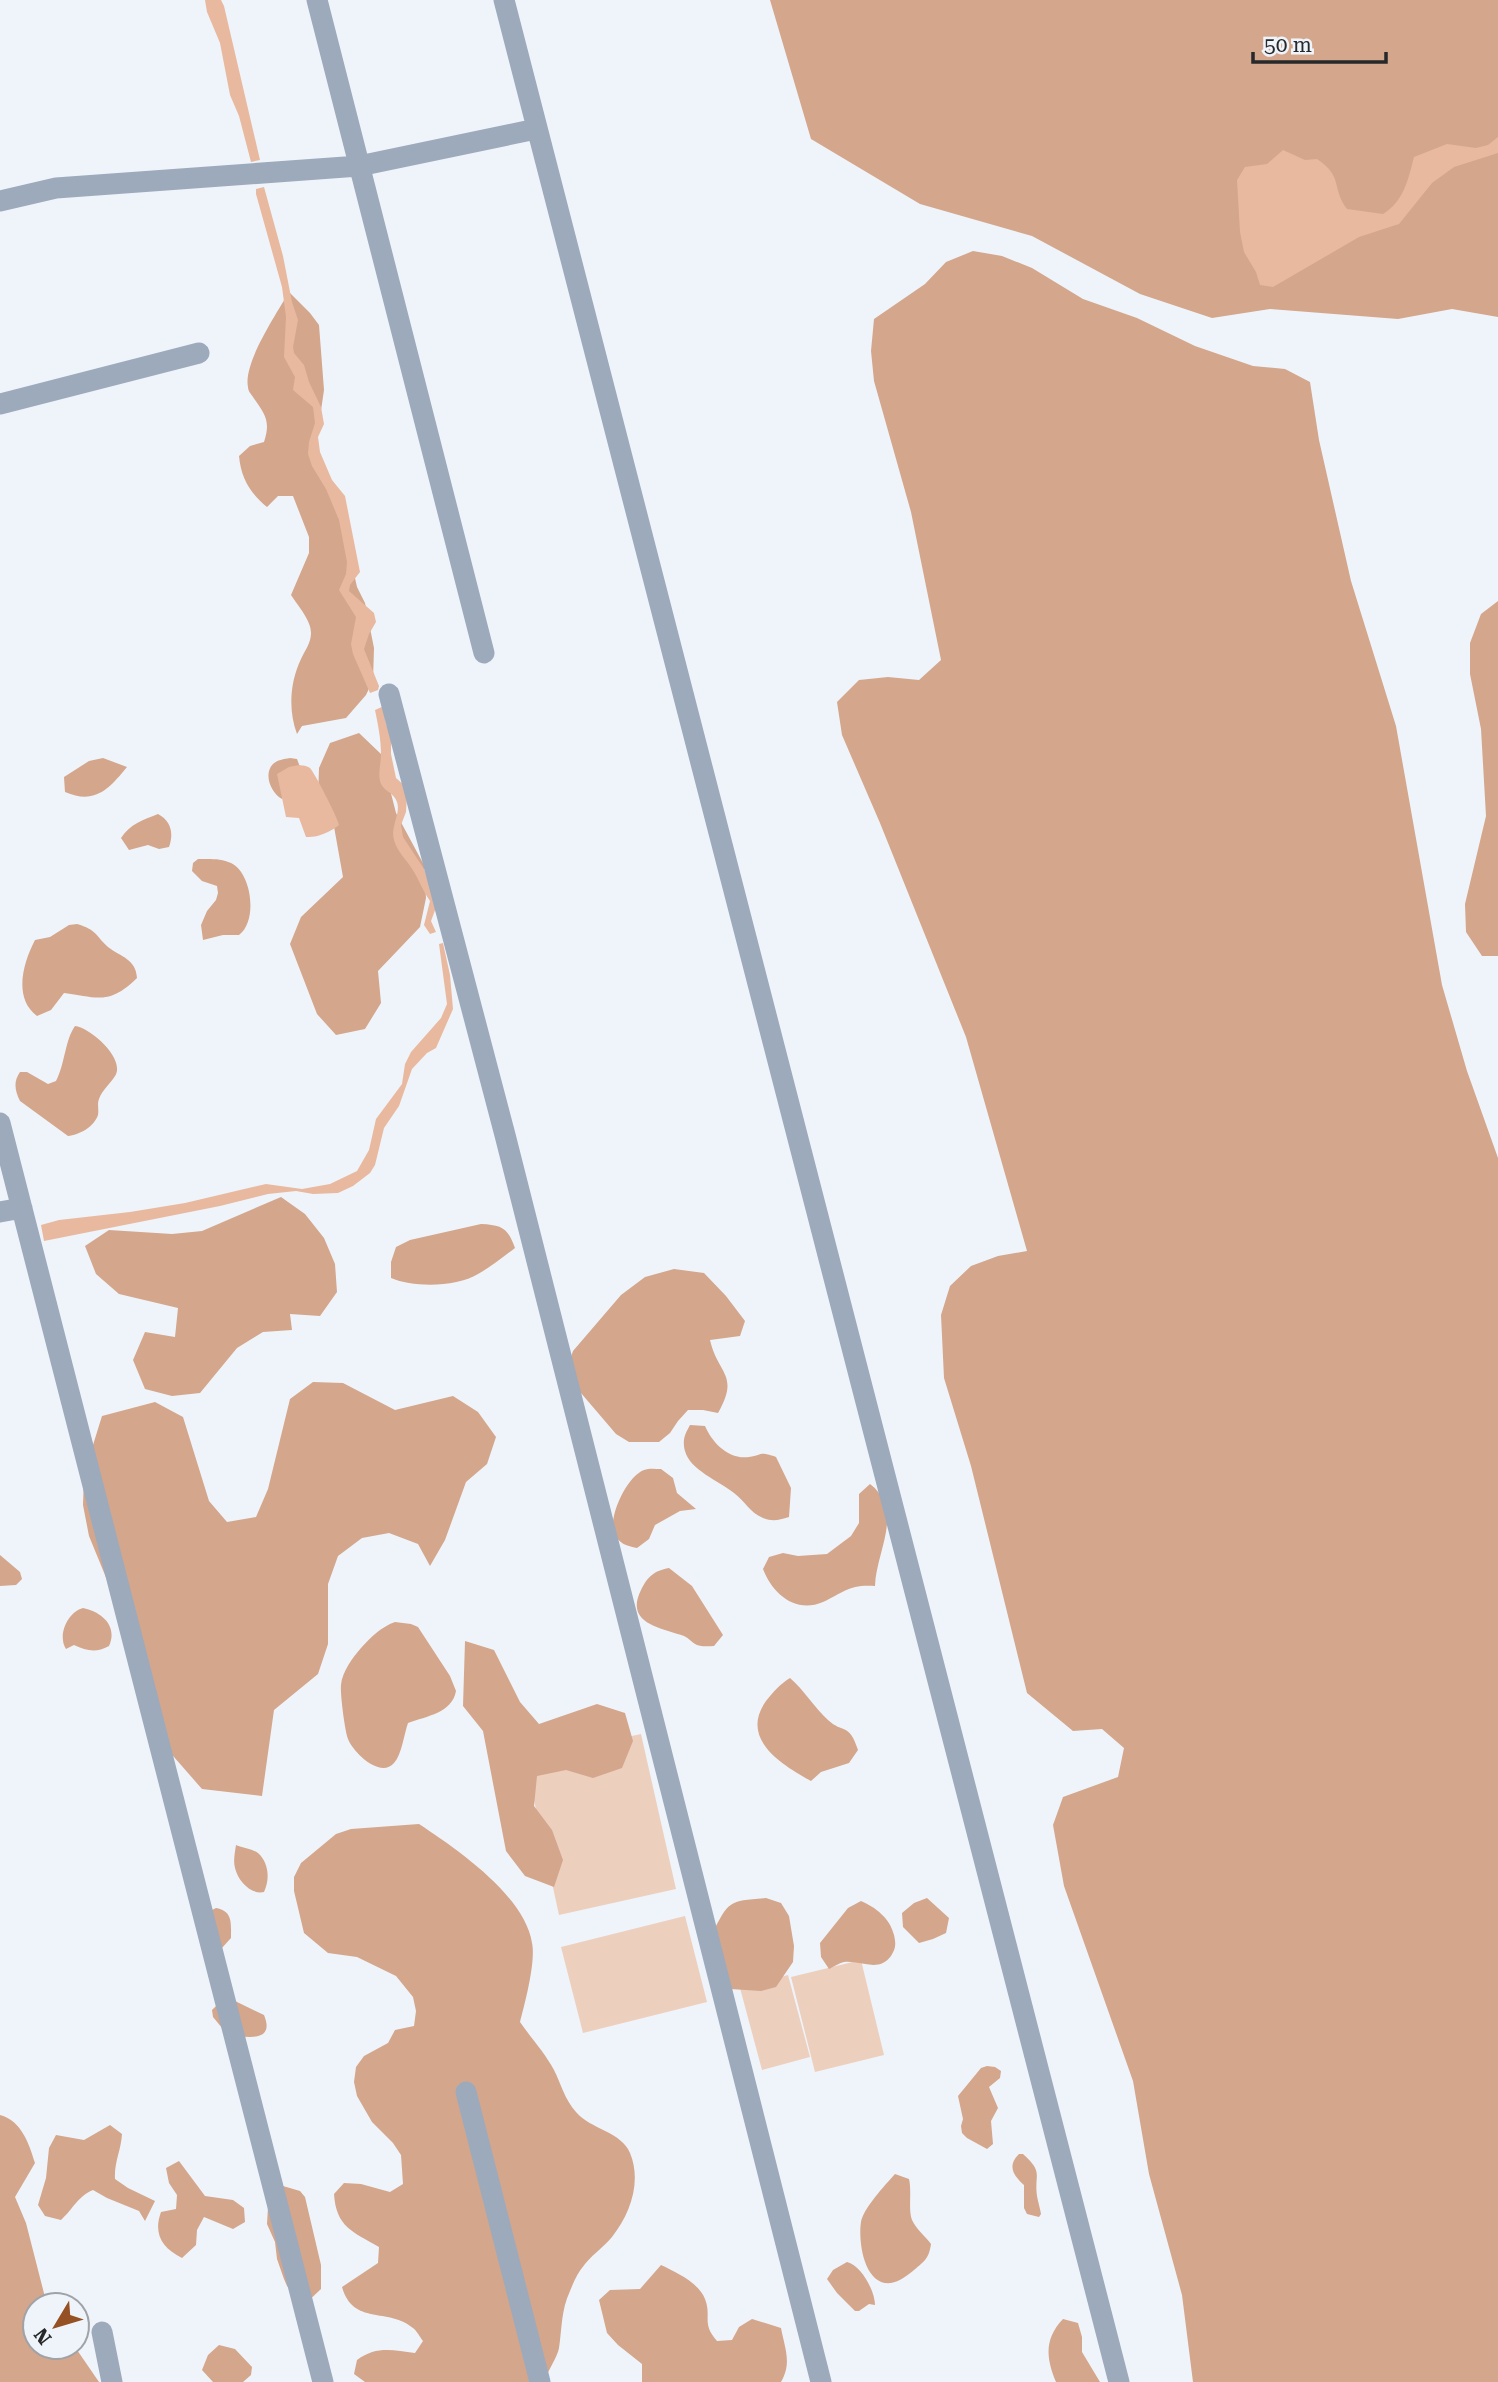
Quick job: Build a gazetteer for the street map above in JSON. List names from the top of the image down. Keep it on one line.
{"scale_bar":"50 m","north":"bottom left"}
